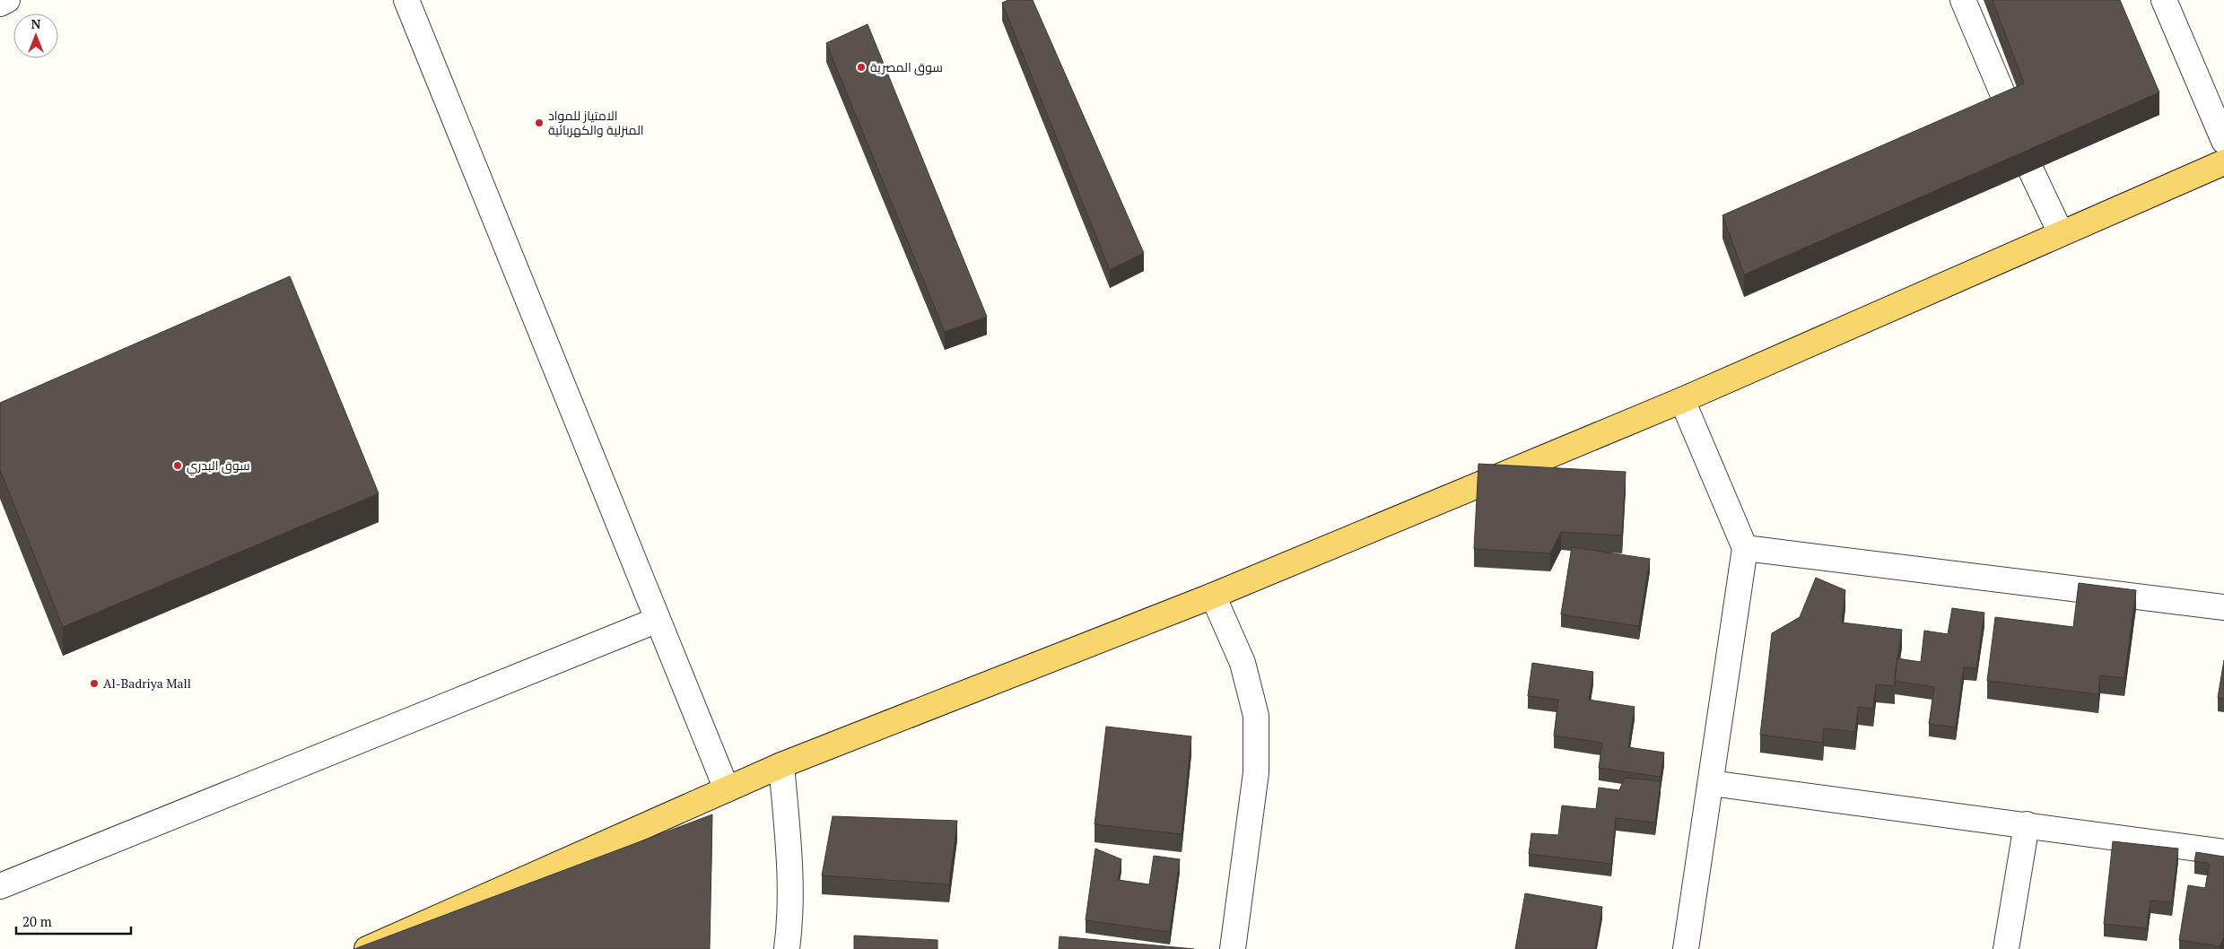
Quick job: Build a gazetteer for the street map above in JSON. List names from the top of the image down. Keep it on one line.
{"places":["سوق المصرية","الامتياز للمواد المنزلية والكهربائية","سوق البدري","Al-Badriya Mall"],"scale_bar":"20 m","north":"top"}
